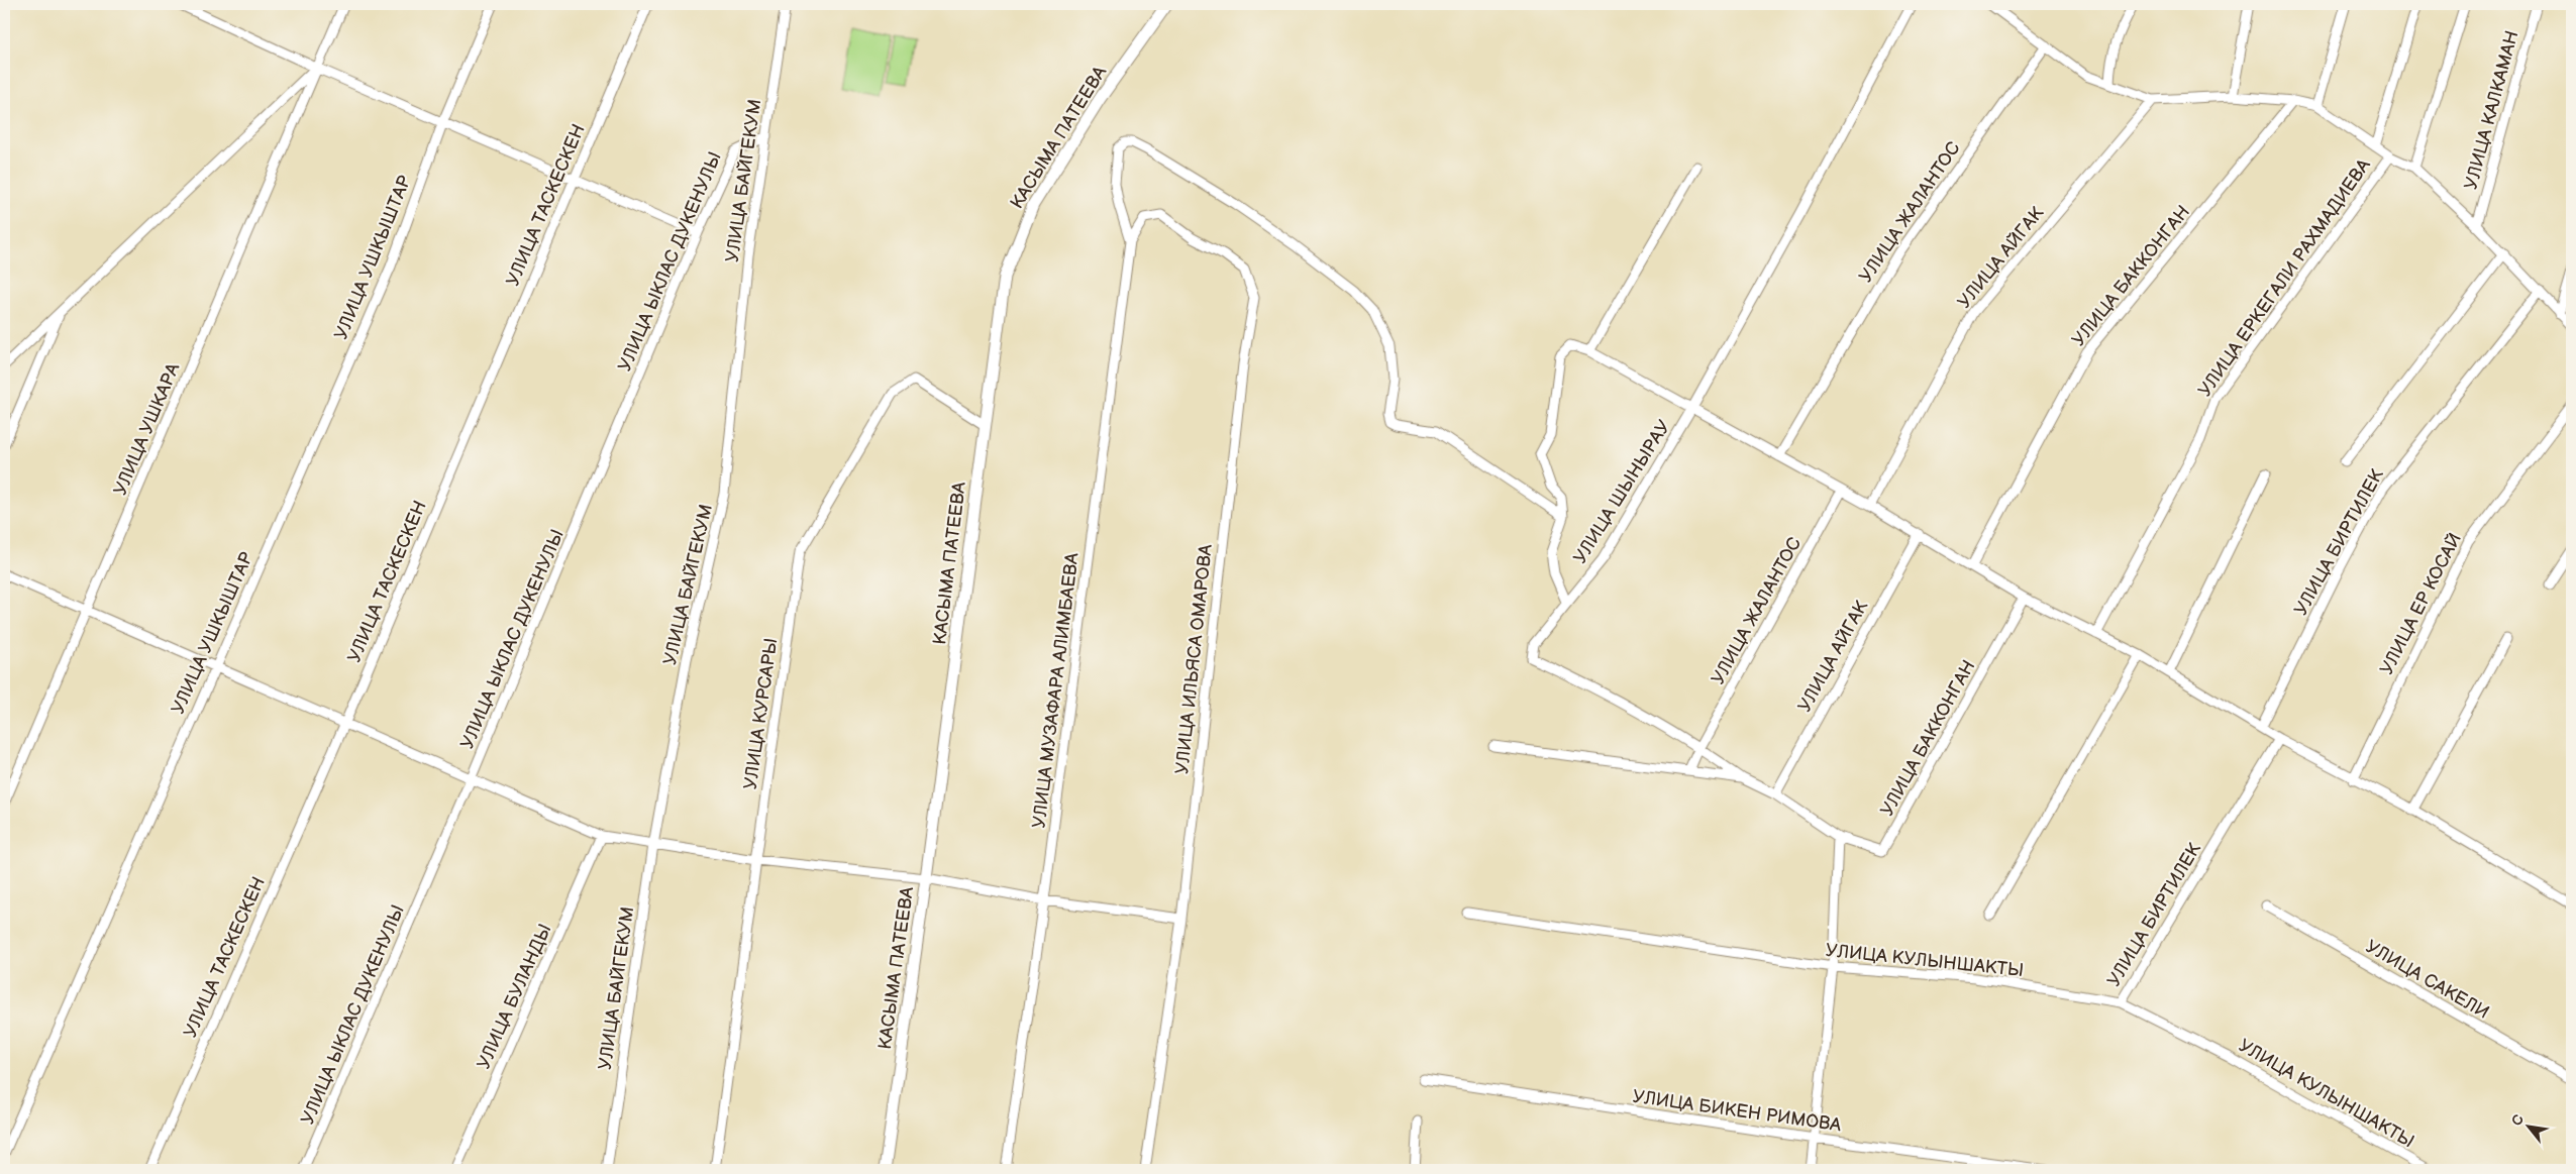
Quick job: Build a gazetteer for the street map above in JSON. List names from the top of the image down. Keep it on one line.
{"streets":{"main road":["КАСЫМА ПАТЕЕВА"],"street":["УЛИЦА КАЛКАМАН","УЛИЦА БАЙГЕКУМ","УЛИЦА ТАСКЕСКЕН","УЛИЦА ЖАЛАНТОС","УЛИЦА УШКЫШТАР","УЛИЦА АЙГАК","УЛИЦА ЫКЛАС ДУКЕНУЛЫ","УЛИЦА БАККОНГАН","УЛИЦА ЕРКЕГАЛИ РАХМАДИЕВА","УЛИЦА УШКАРА","УЛИЦА ШЫНЫРАУ","УЛИЦА БИРТИЛЕК","УЛИЦА ЕР КОСАЙ","УЛИЦА ИЛЬЯСА ОМАРОВА","УЛИЦА МУЗАФАРА АЛИМБАЕВА","УЛИЦА КУРСАРЫ","УЛИЦА КУЛЫНШАКТЫ","УЛИЦА САКЕЛИ","УЛИЦА БУЛАНДЫ","УЛИЦА БИКЕН РИМОВА"]},"crossings":[["КАСЫМА ПАТЕЕВА","УЛИЦА КУРСАРЫ"],["УЛИЦА БАЙГЕКУМ","УЛИЦА ЫКЛАС ДУКЕНУЛЫ"],["УЛИЦА ЖАЛАНТОС","УЛИЦА ШЫНЫРАУ"],["УЛИЦА БИРТИЛЕК","УЛИЦА КУЛЫНШАКТЫ"],["УЛИЦА ИЛЬЯСА ОМАРОВА","УЛИЦА МУЗАФАРА АЛИМБАЕВА"]],"north":"top left"}
